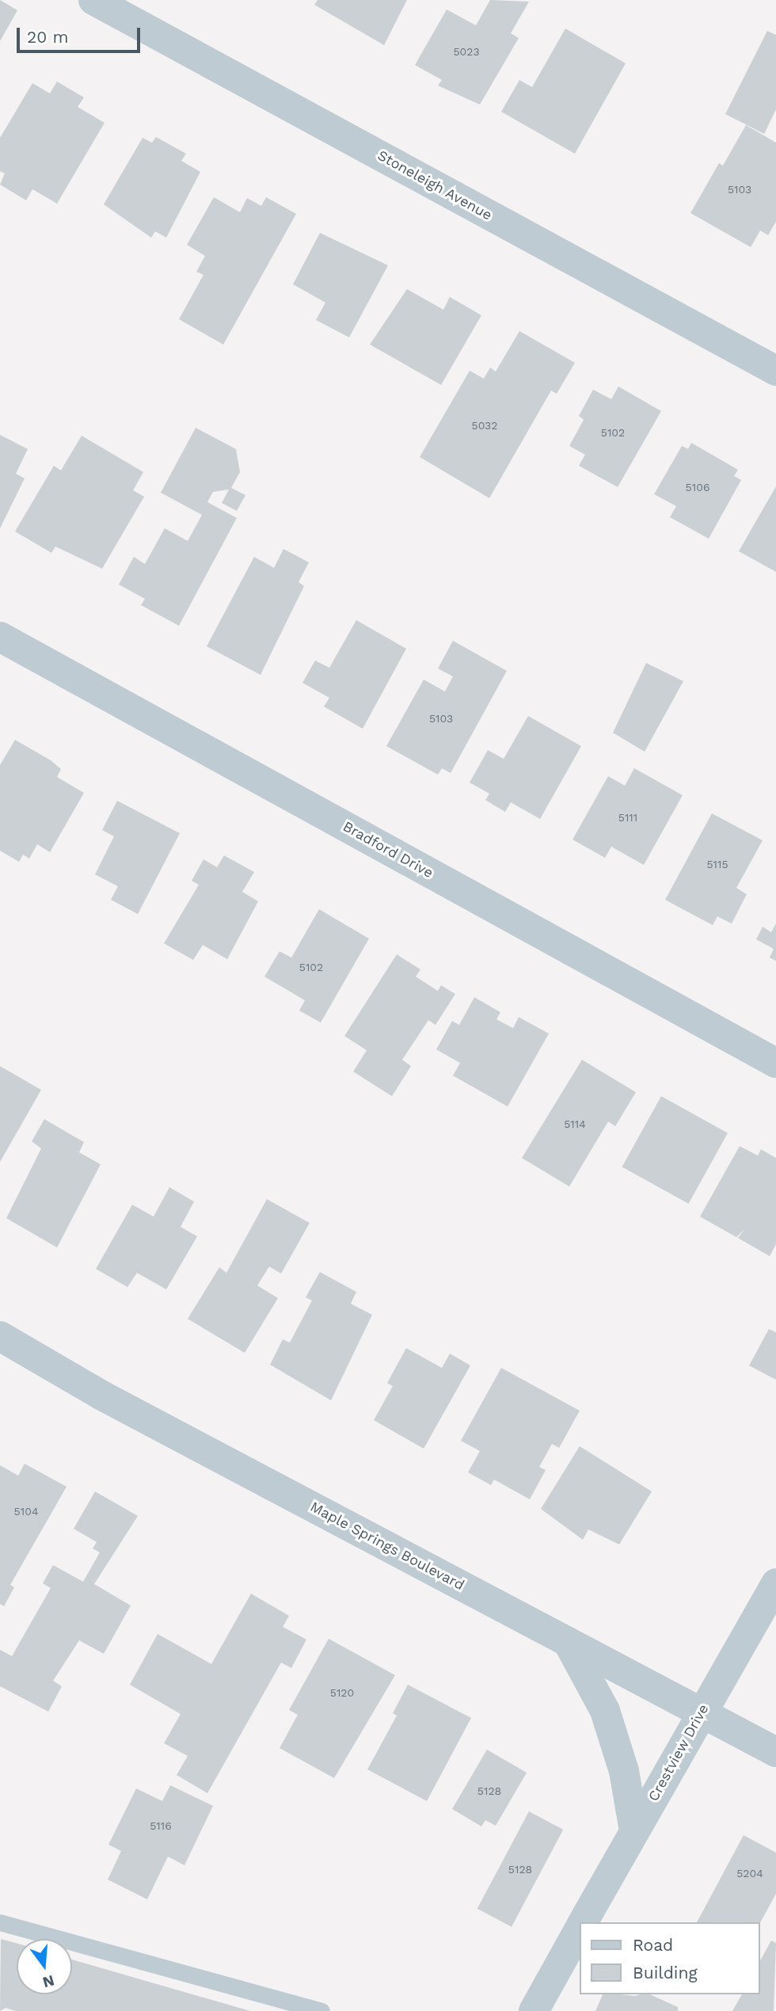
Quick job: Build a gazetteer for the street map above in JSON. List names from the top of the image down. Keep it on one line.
{"streets":{"street":["Stoneleigh Avenue","Bradford Drive","Maple Springs Boulevard","Crestview Drive"]},"crossings":[["Maple Springs Boulevard","Crestview Drive"]],"house_numbers":["5023","5103","5032","5102","5106","5103","5111","5115","5102","5114","5104","5120","5128","5116","5128","5204"],"legend":["Road","Building"],"scale_bar":"20 m","north":"bottom"}
